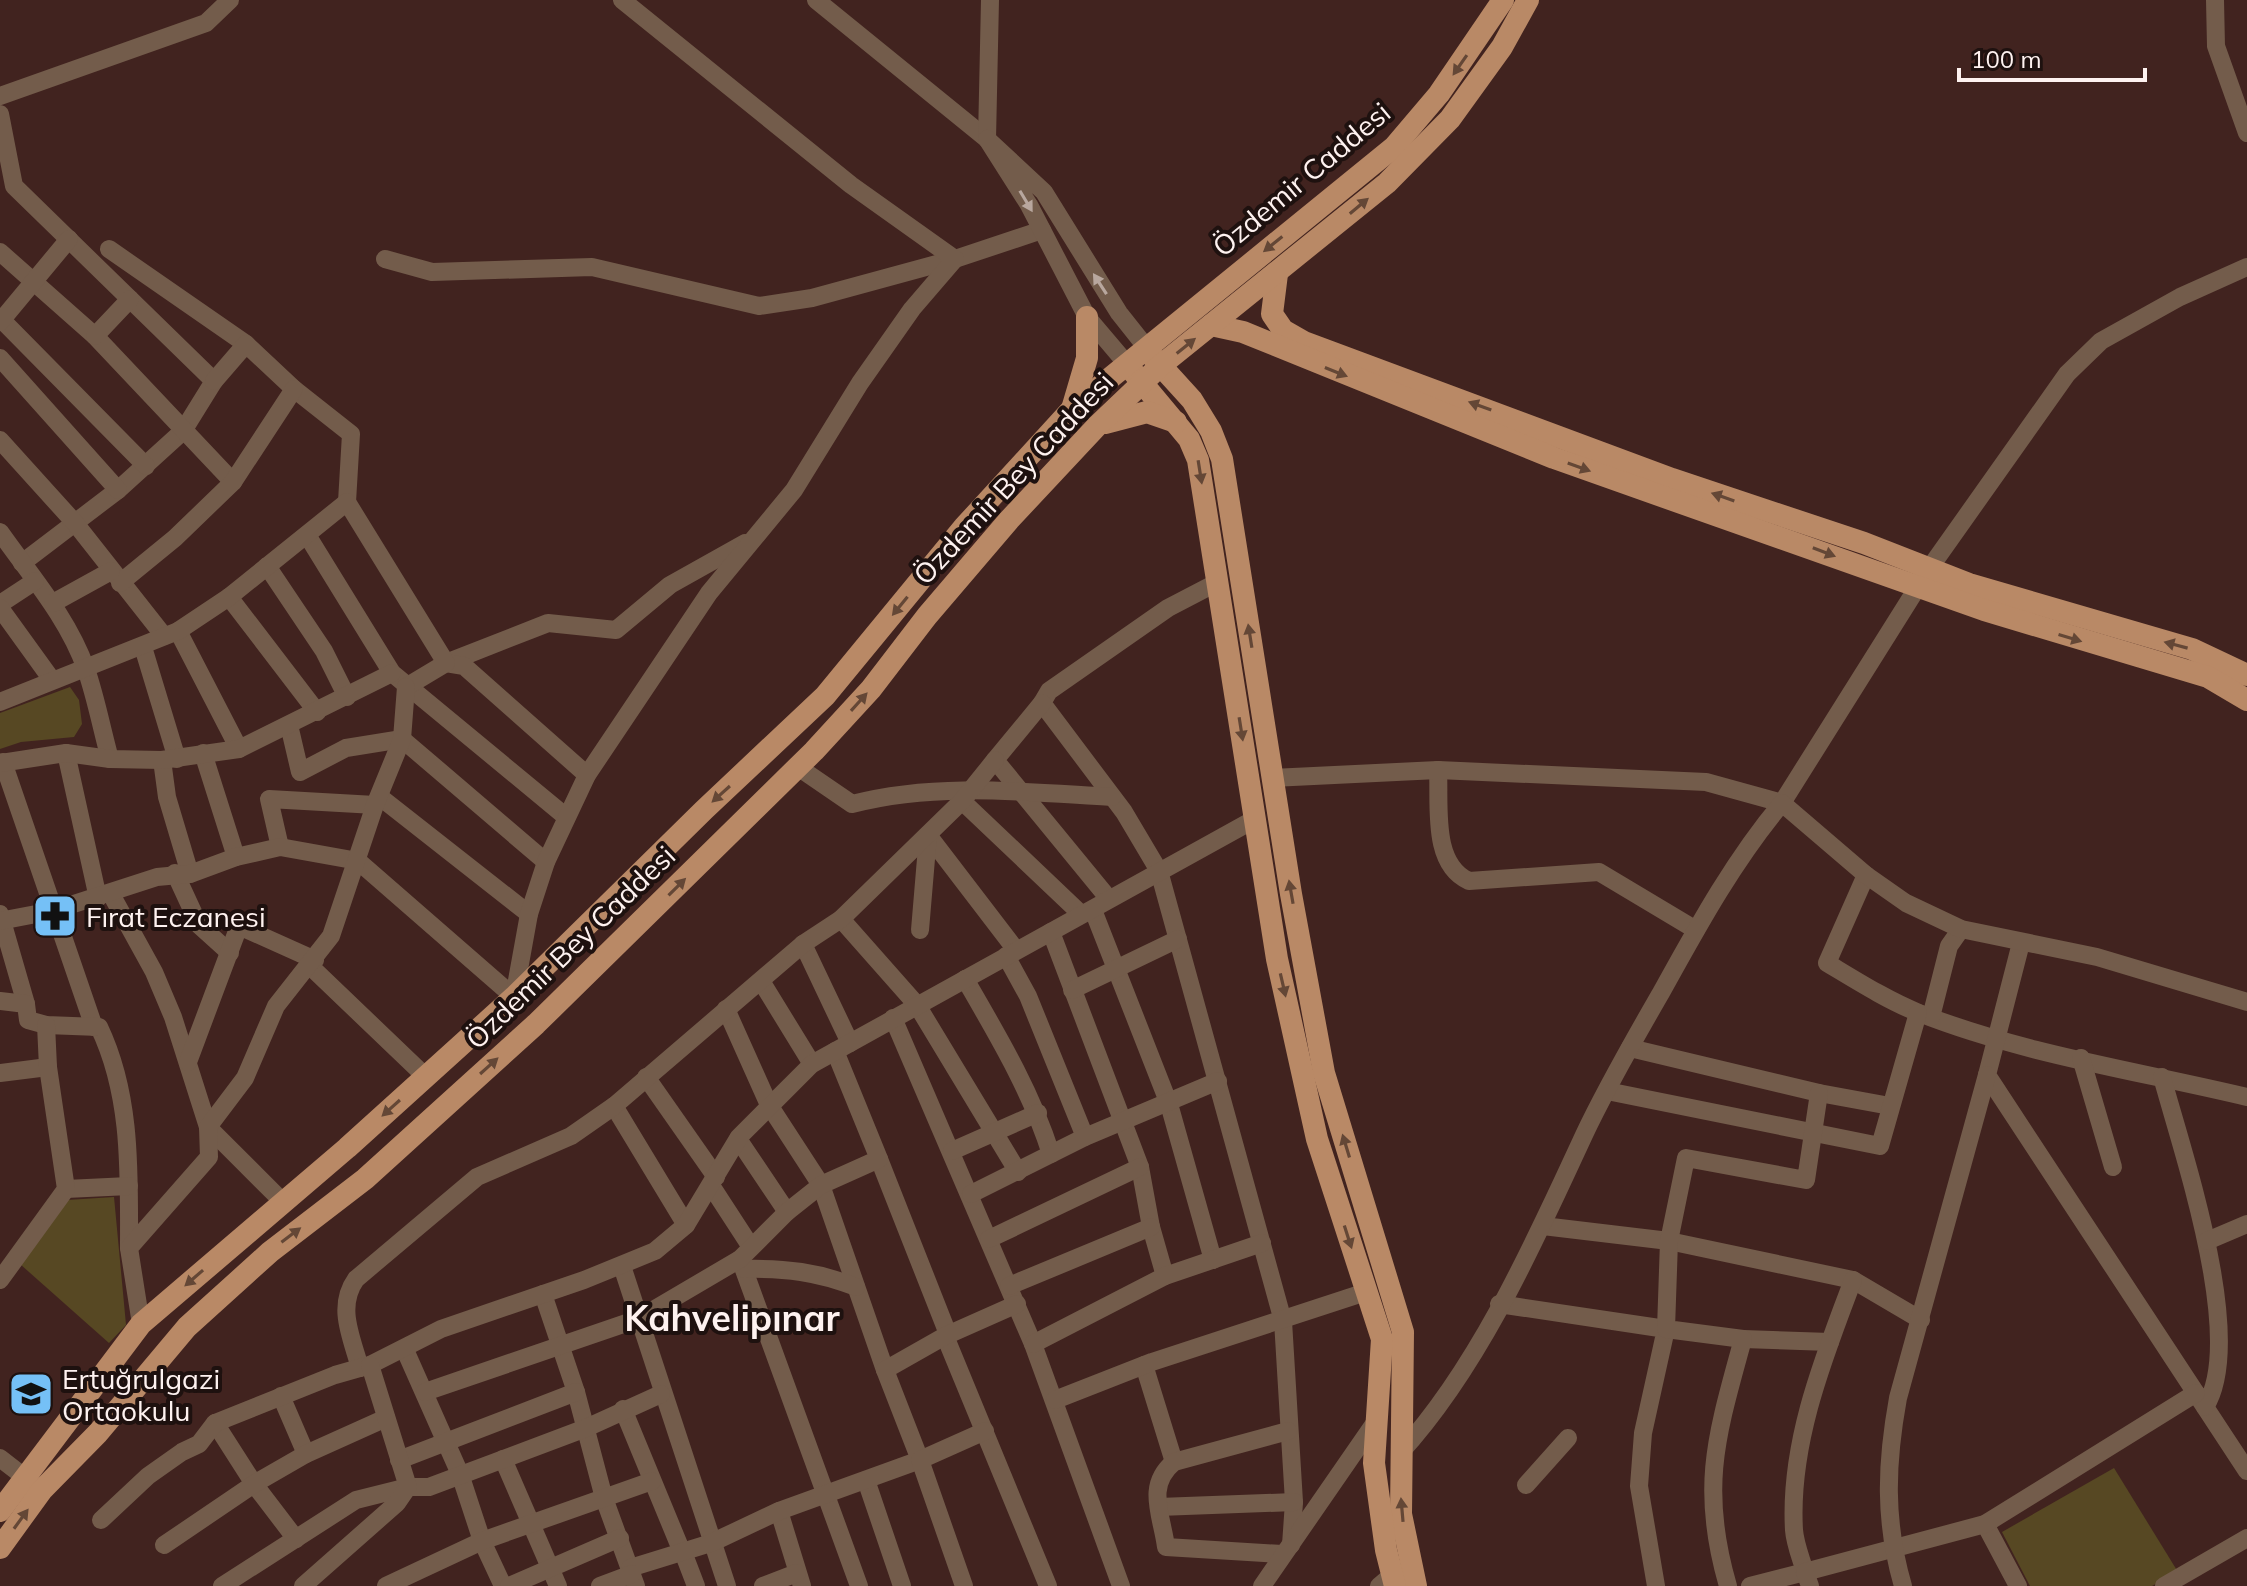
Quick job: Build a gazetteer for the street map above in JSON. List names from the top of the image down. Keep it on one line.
{"streets":{"main road":["Özdemir Caddesi","Özdemir Bey Caddesi"]},"crossings":[["Özdemir Caddesi","Özdemir Bey Caddesi"]],"one_way":["Özdemir Bey Caddesi"],"districts":["Kahvelipınar"],"places":{"pharmacy":["Fırat Eczanesi"],"school or university":["Ertuğrulgazi Ortaokulu"]},"scale_bar":"100 m"}
